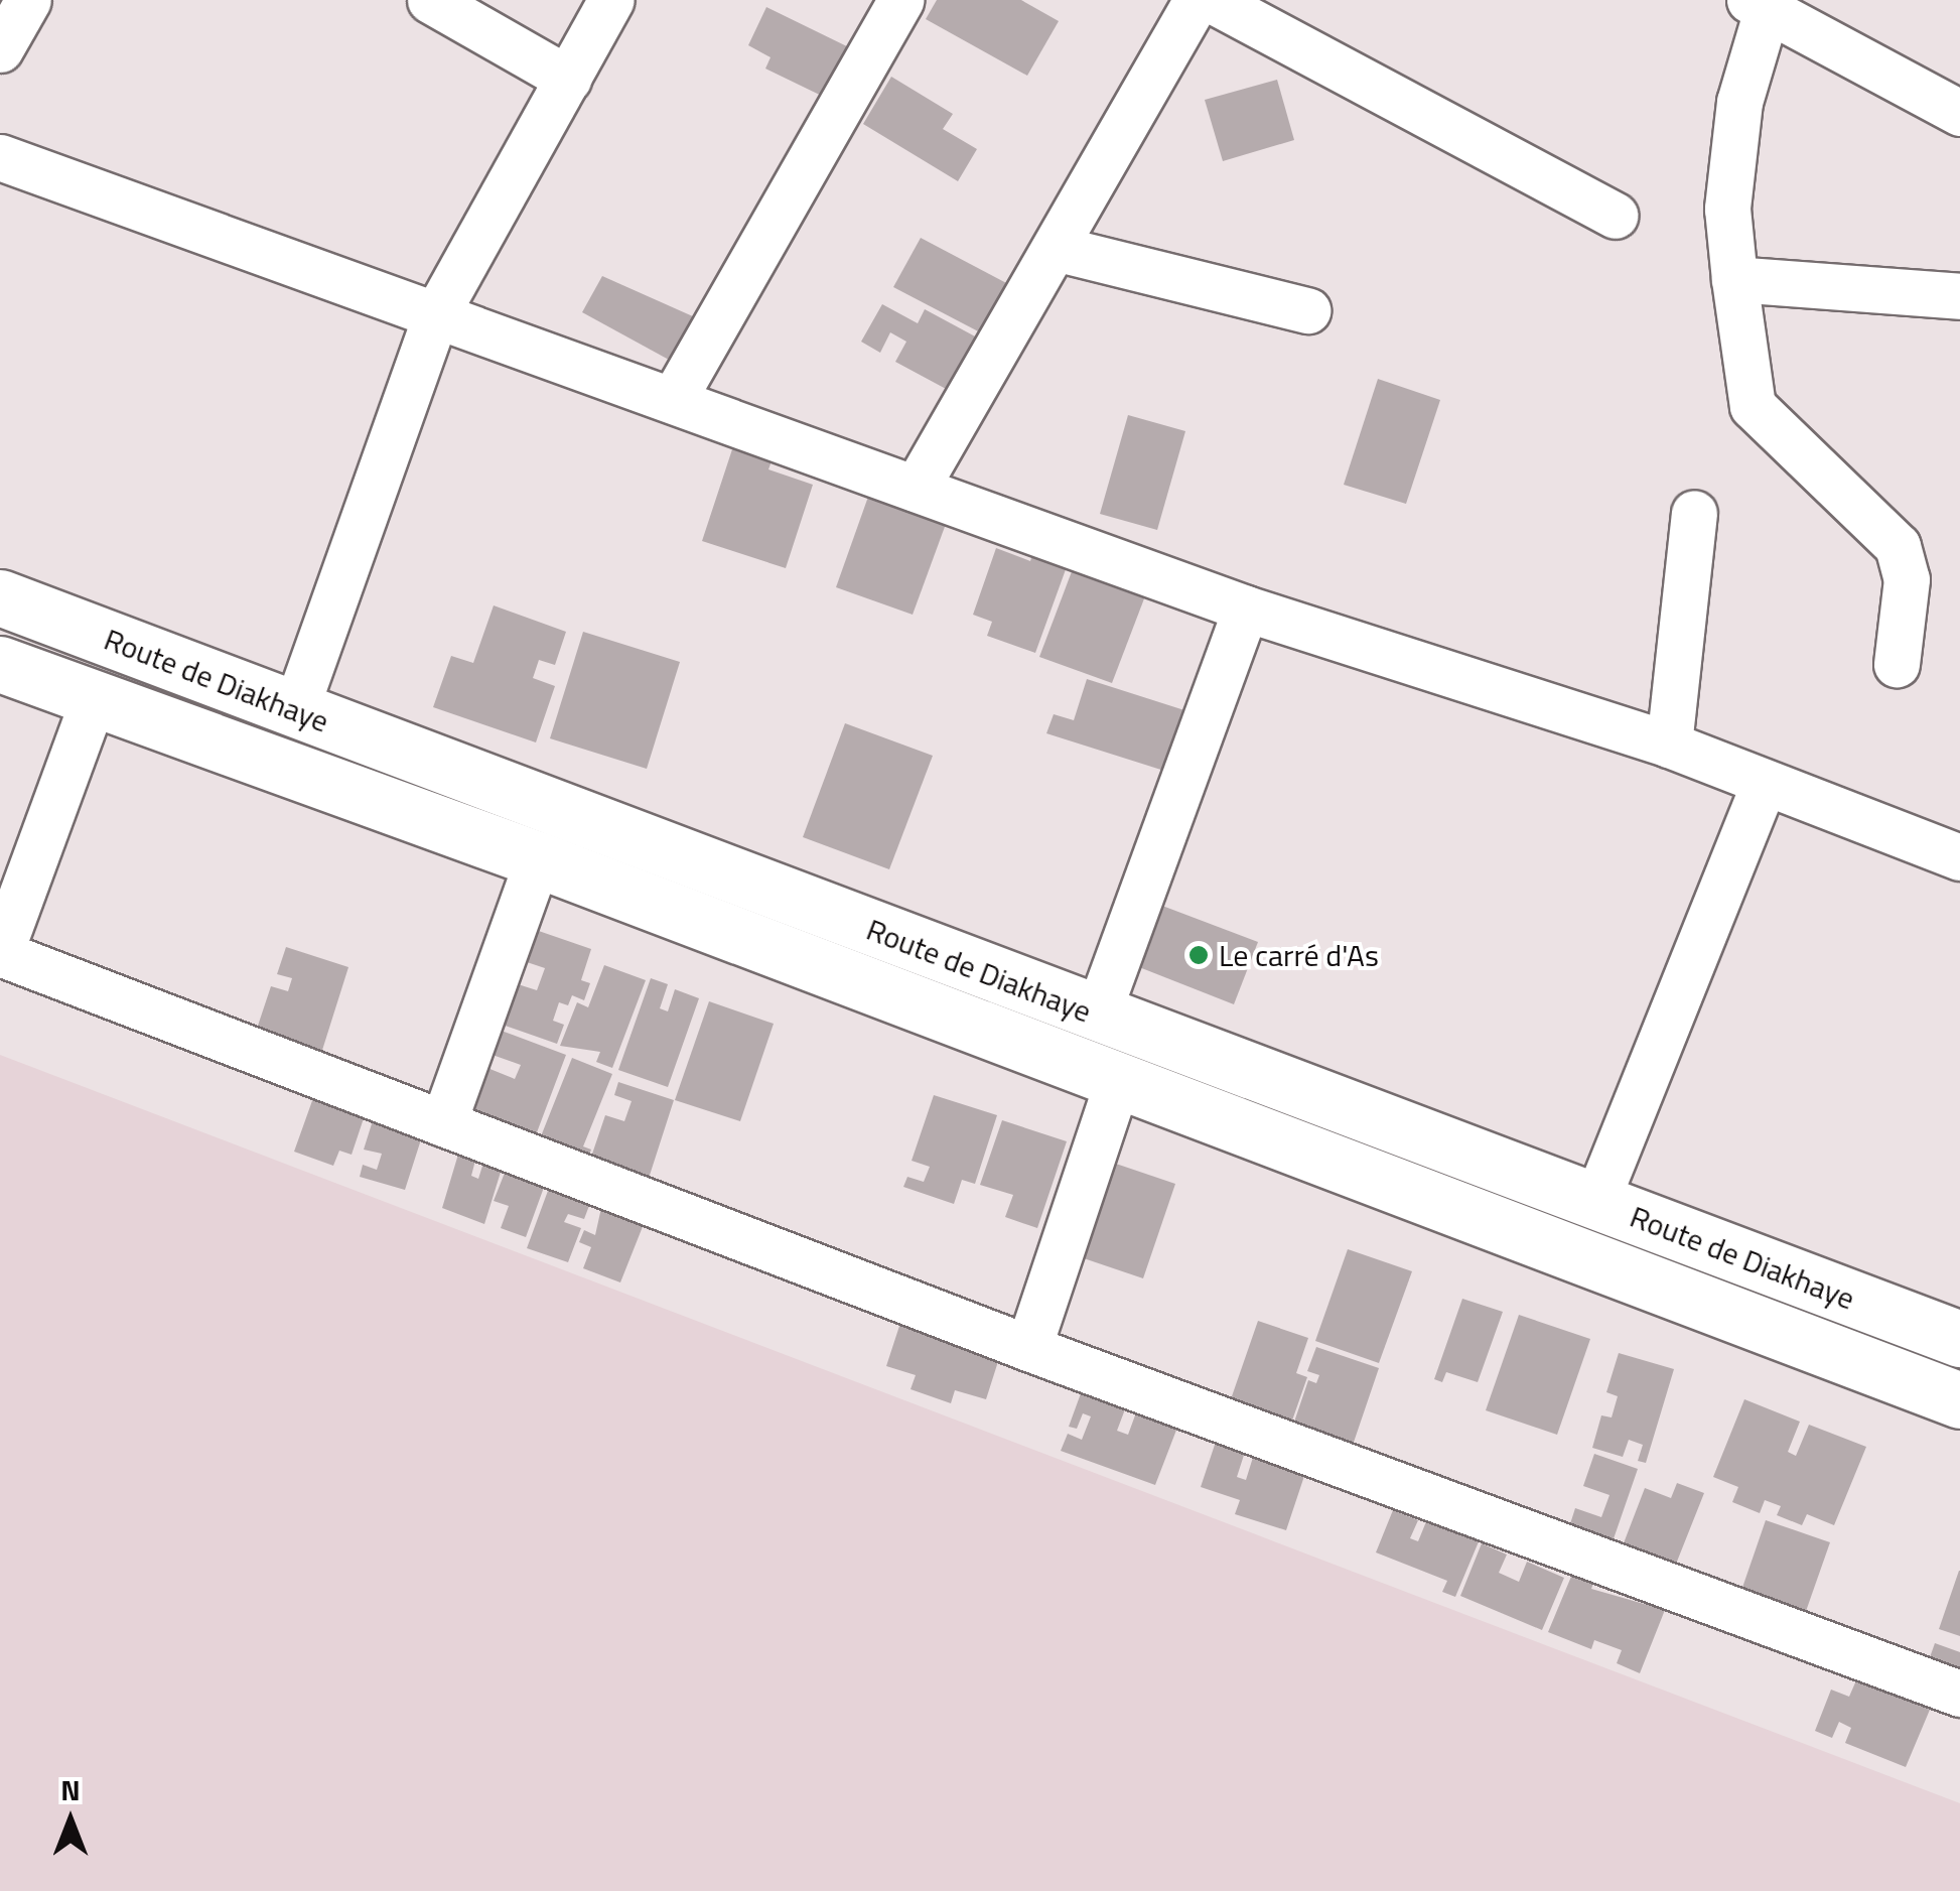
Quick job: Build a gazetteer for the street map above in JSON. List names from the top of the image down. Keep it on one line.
{"streets":{"main road":["Route de Diakhaye"]},"places":["Le carré d'As"],"north":"top"}
